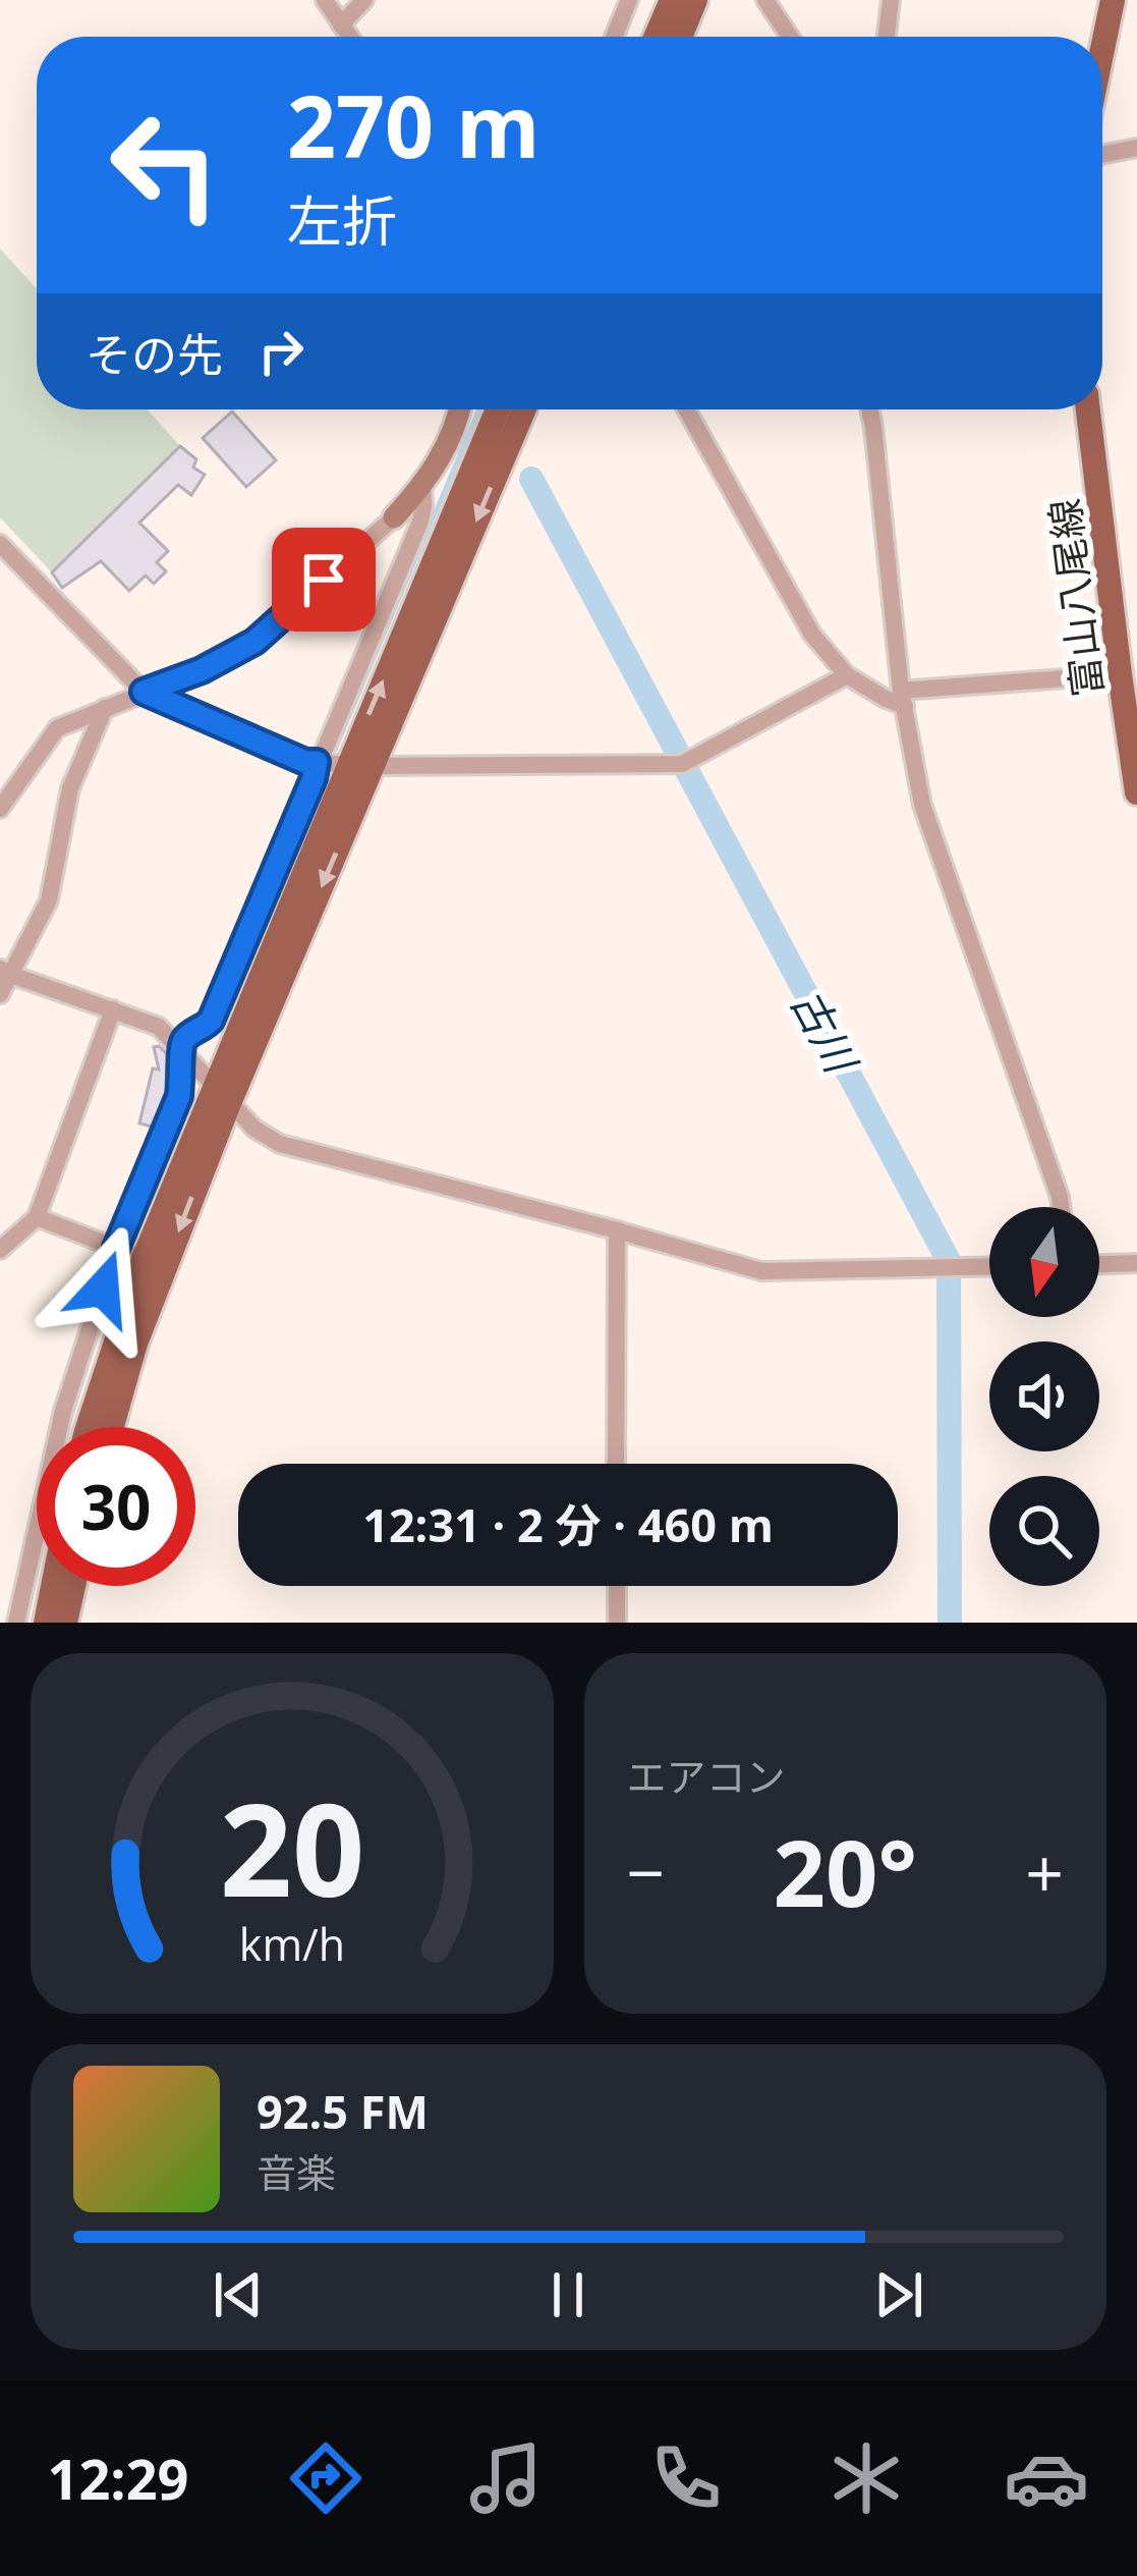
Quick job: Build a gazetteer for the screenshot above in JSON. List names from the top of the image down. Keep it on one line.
{"streets":{"main road":["富山八尾線"]},"water":["古川"],"north":"bottom","page":{"turn":["270 m","左折"],"then":"その先","limit":"30","trip":"12:31 · 2 分 · 460 m","tile":"エアコン","heat":["−","20°","+"],"song":["92.5 FM","音楽"],"tabs":"12:29","gauge":["20","km/h"]}}
